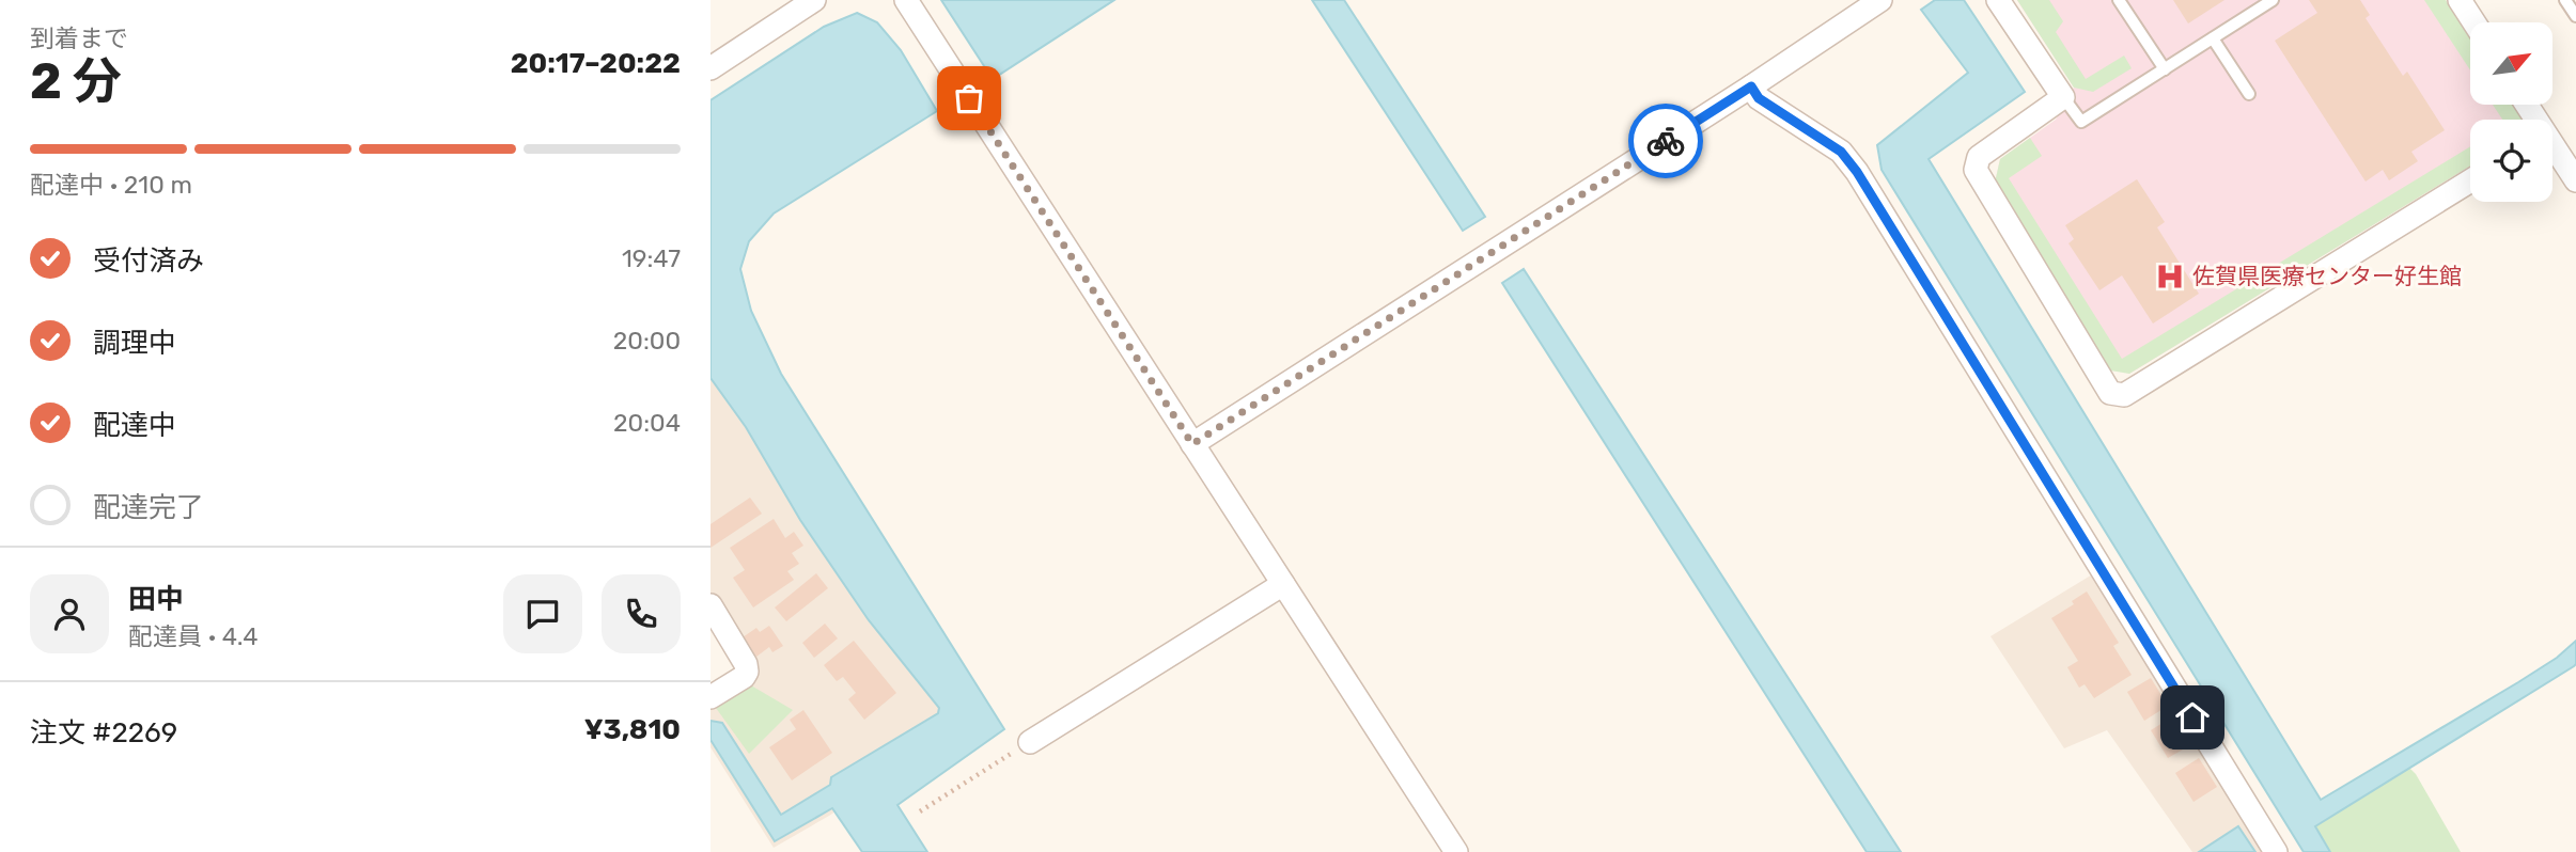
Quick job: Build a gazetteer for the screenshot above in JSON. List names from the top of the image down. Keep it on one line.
{"places":{"hospital":["佐賀県医療センター好生館"]},"north":"top right","page":{"heading":["2 分","到着まで","20:17–20:22"],"panel":["田中","配達員 · 4.4","注文 #2269","¥3,810"],"bar":"配達中 · 210 m","list":[["受付済み","19:47"],["調理中","20:00"],["配達中","20:04"],"配達完了"]}}
